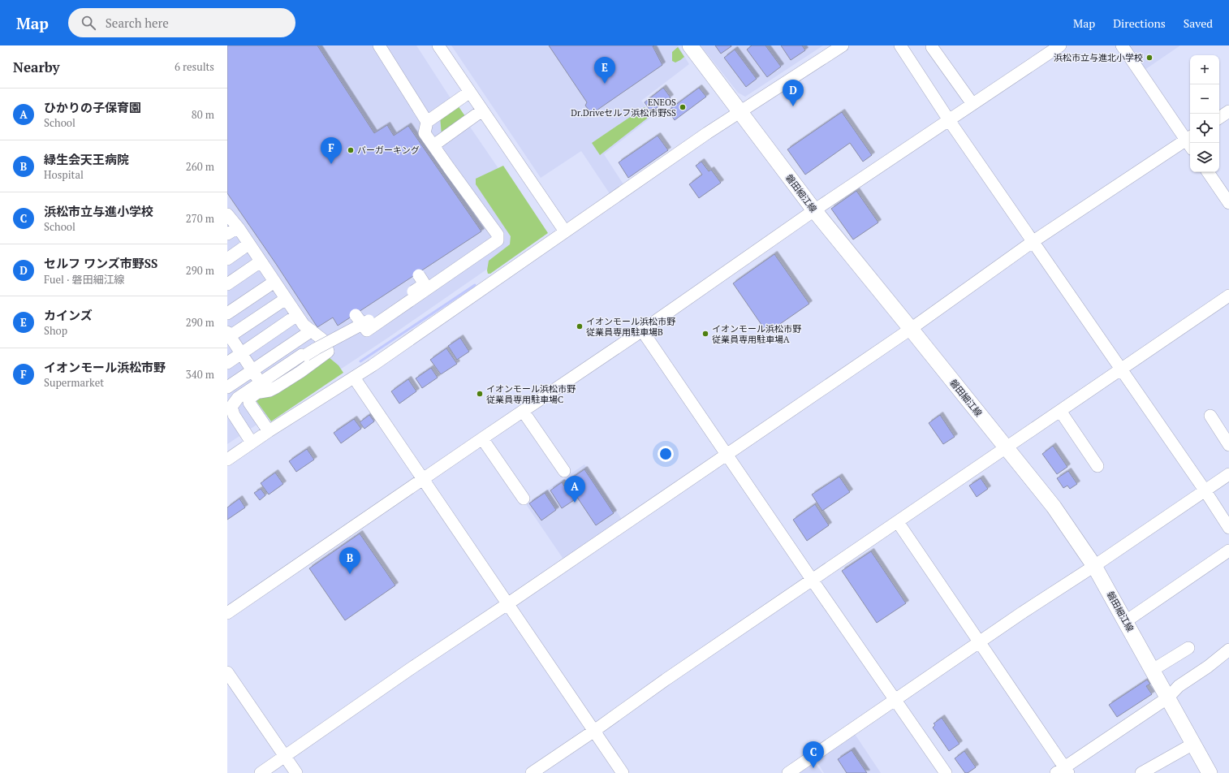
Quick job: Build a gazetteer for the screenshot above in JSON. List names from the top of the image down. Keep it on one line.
{"streets":{"main road":["磐田細江線"]},"places":["浜松市立与進北小学校","ENEOS Dr.Driveセルフ浜松市野SS","バーガーキング","イオンモール浜松市野 従業員専用駐車場B","イオンモール浜松市野 従業員専用駐車場A","イオンモール浜松市野 従業員専用駐車場C"],"page":{"header":"Map","search":"Search here","nav":["Map","Directions","Saved"],"heading":["Nearby","6 results"],"map_buttons":["+","−"],"pins":["E","D","F","A","B","C"],"list":[{"mark":"A","name":"ひかりの子保育園","note":"School","value":"80 m"},{"mark":"B","name":"緑生会天王病院","note":"Hospital","value":"260 m"},{"mark":"C","name":"浜松市立与進小学校","note":"School","value":"270 m"},{"mark":"D","name":"セルフ ワンズ市野SS","note":"Fuel · 磐田細江線","value":"290 m"},{"mark":"E","name":"カインズ","note":"Shop","value":"290 m"},{"mark":"F","name":"イオンモール浜松市野","note":"Supermarket","value":"340 m"}]}}
